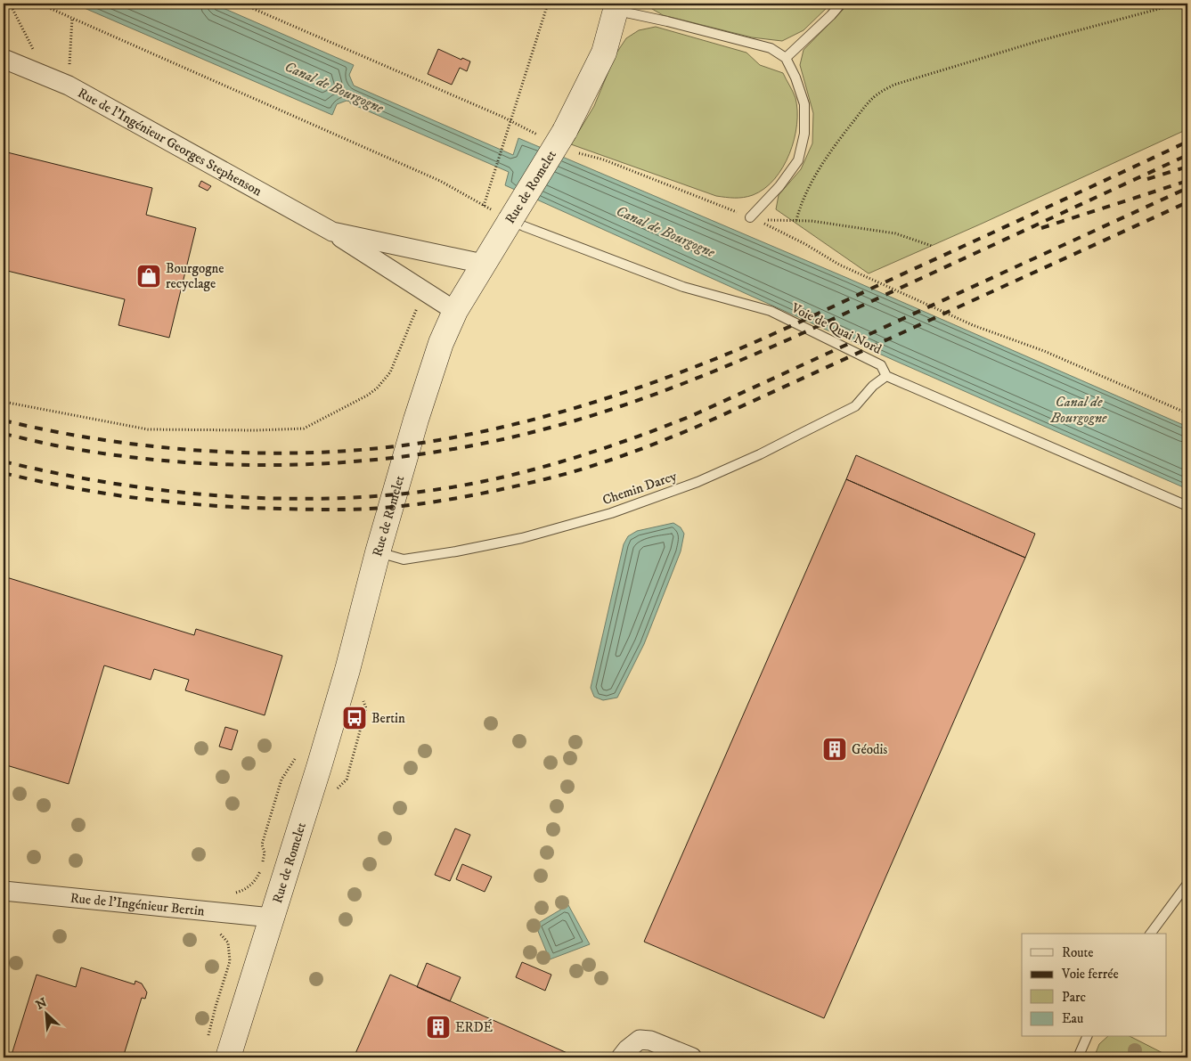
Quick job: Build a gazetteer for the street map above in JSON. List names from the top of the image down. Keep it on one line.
{"streets":{"street":["Rue de l'Ingénieur Georges Stephenson","Rue de Romelet","Rue de l'Ingénieur Bertin"],"lane":["Voie de Quai Nord","Chemin Darcy"]},"crossings":[["Rue de l'Ingénieur Georges Stephenson","Rue de Romelet"],["Rue de Romelet","Voie de Quai Nord"],["Rue de Romelet","Chemin Darcy"],["Rue de Romelet","Rue de l'Ingénieur Bertin"],["Voie de Quai Nord","Chemin Darcy"]],"water":["Canal de Bourgogne"],"places":{"shop":["Bourgogne recyclage"],"bus stop":["Bertin"],"building":["Géodis","ERDÉ"]},"legend":["Route","Voie ferrée","Parc","Eau"],"north":"top left"}
